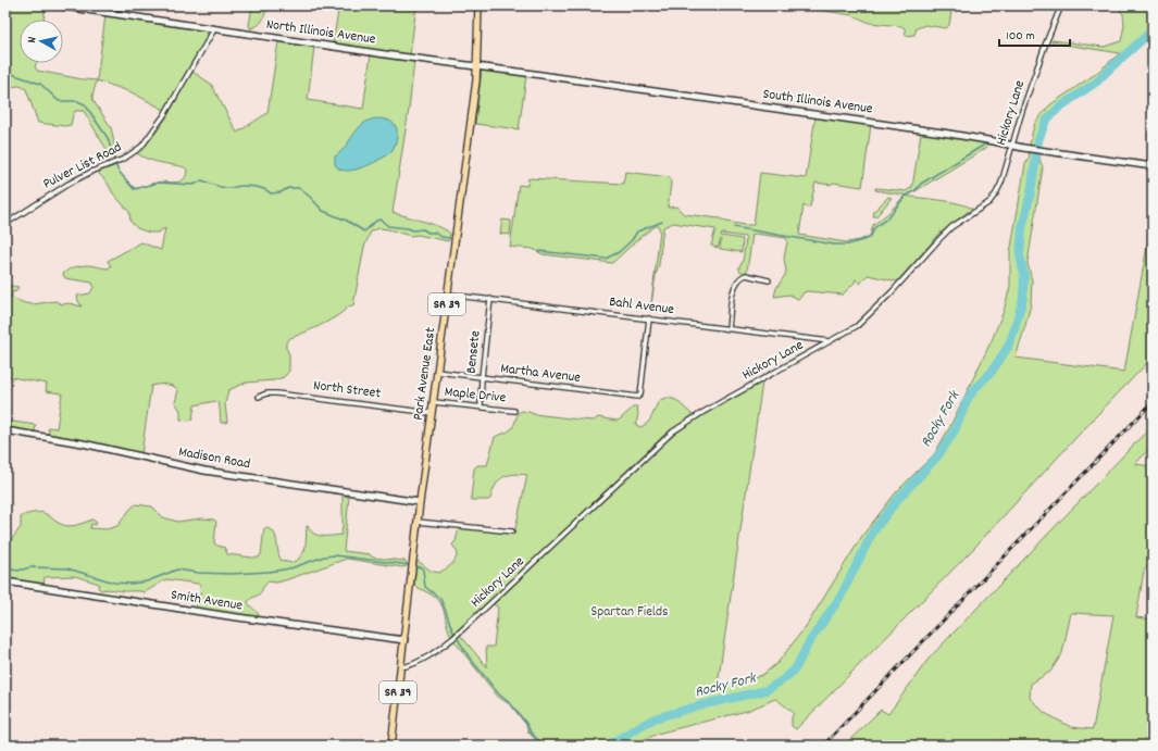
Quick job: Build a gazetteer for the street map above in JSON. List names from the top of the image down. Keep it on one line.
{"streets":{"main road":["SR 39","Park Avenue East"],"street":["North Illinois Avenue","South Illinois Avenue","Hickory Lane","Pulver List Road","Bahl Avenue","Bensete","Martha Avenue","North Street","Maple Drive","Madison Road","Smith Avenue"]},"crossings":[["North Illinois Avenue","South Illinois Avenue"],["North Illinois Avenue","Pulver List Road"],["North Illinois Avenue","Park Avenue East"],["South Illinois Avenue","Hickory Lane"],["South Illinois Avenue","Park Avenue East"],["Hickory Lane","Bahl Avenue"],["Hickory Lane","Park Avenue East"],["Bahl Avenue","Bensete"],["Bahl Avenue","Park Avenue East"],["Bahl Avenue","Martha Avenue"],["Bensete","Martha Avenue"],["Bensete","Maple Drive"],["Park Avenue East","Martha Avenue"],["Park Avenue East","North Street"],["Park Avenue East","Maple Drive"],["Park Avenue East","Madison Road"],["Park Avenue East","Smith Avenue"]],"water":["Rocky Fork"],"parks":["Spartan Fields"],"scale_bar":"100 m","north":"left"}
